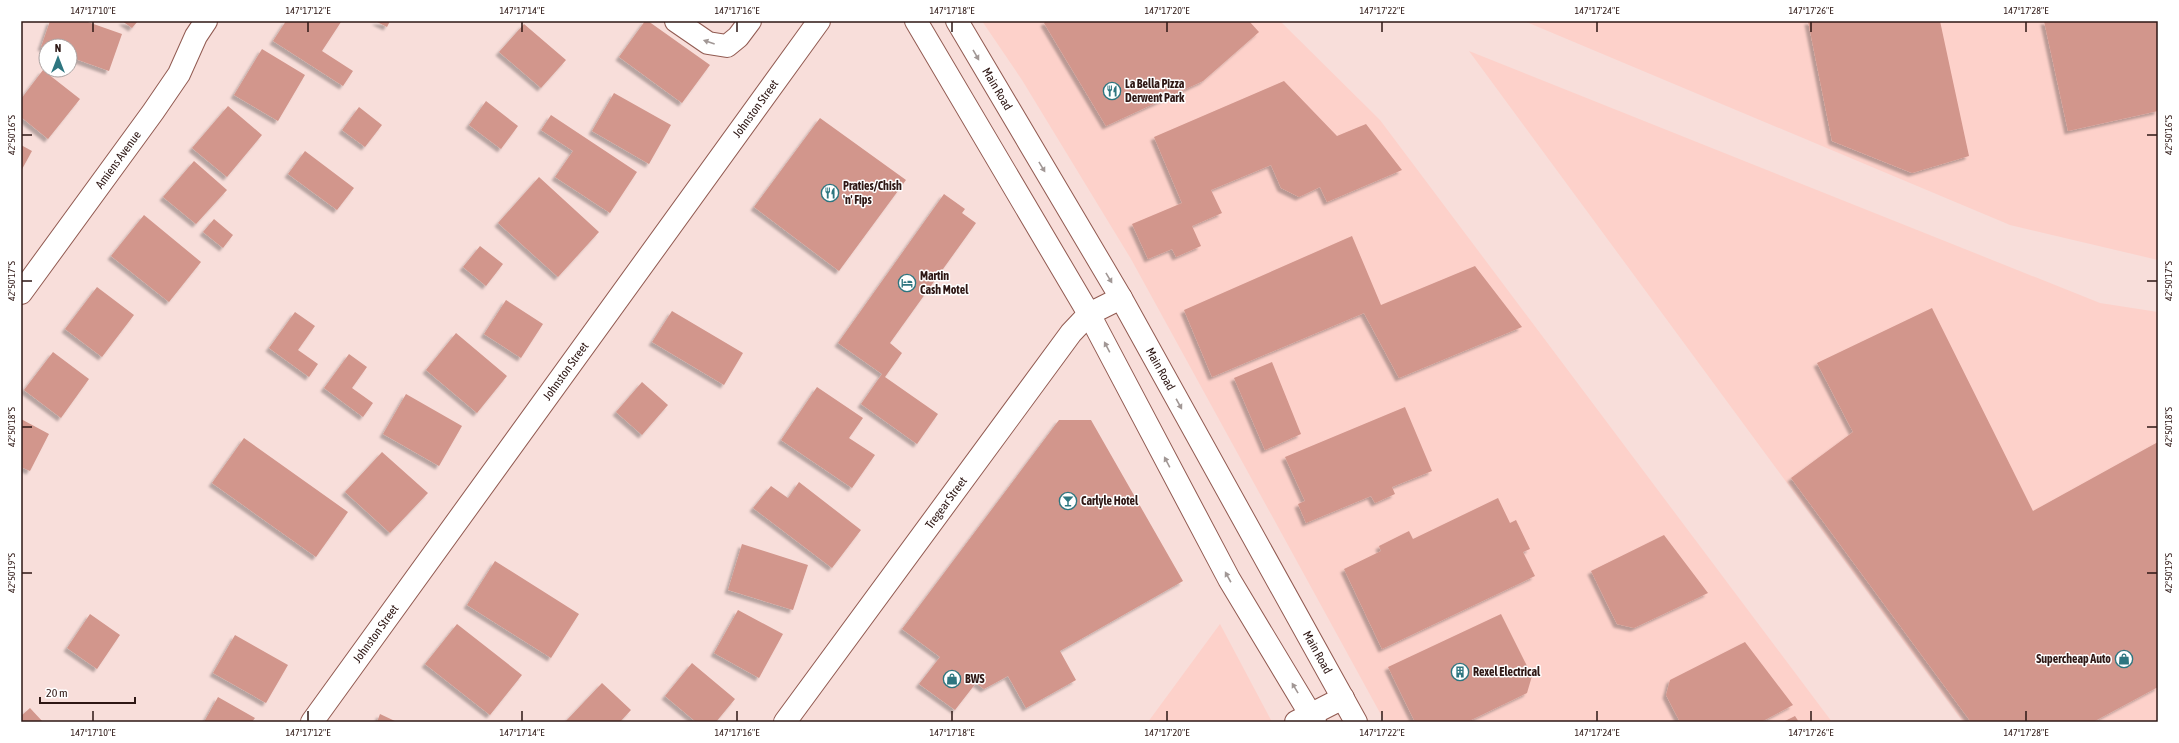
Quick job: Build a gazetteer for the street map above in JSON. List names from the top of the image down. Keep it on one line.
{"streets":{"street":["Main Road","Johnston Street","Amiens Avenue","Tregear Street"]},"crossings":[["Main Road","Tregear Street"]],"places":{"restaurant":["La Bella Pizza Derwent Park","Praties/Chish 'n' Fips"],"hotel":["Martin Cash Motel"],"bar":["Carlyle Hotel"],"shop":["Supercheap Auto","BWS"],"building":["Rexel Electrical"]},"scale_bar":"20 m","north":"top","coordinates":["147°17'10\"E","147°17'12\"E","147°17'14\"E","147°17'16\"E","147°17'18\"E","147°17'20\"E","147°17'22\"E","147°17'24\"E","147°17'26\"E","147°17'28\"E","42°50'16\"S","42°50'17\"S","42°50'18\"S","42°50'19\"S"]}
